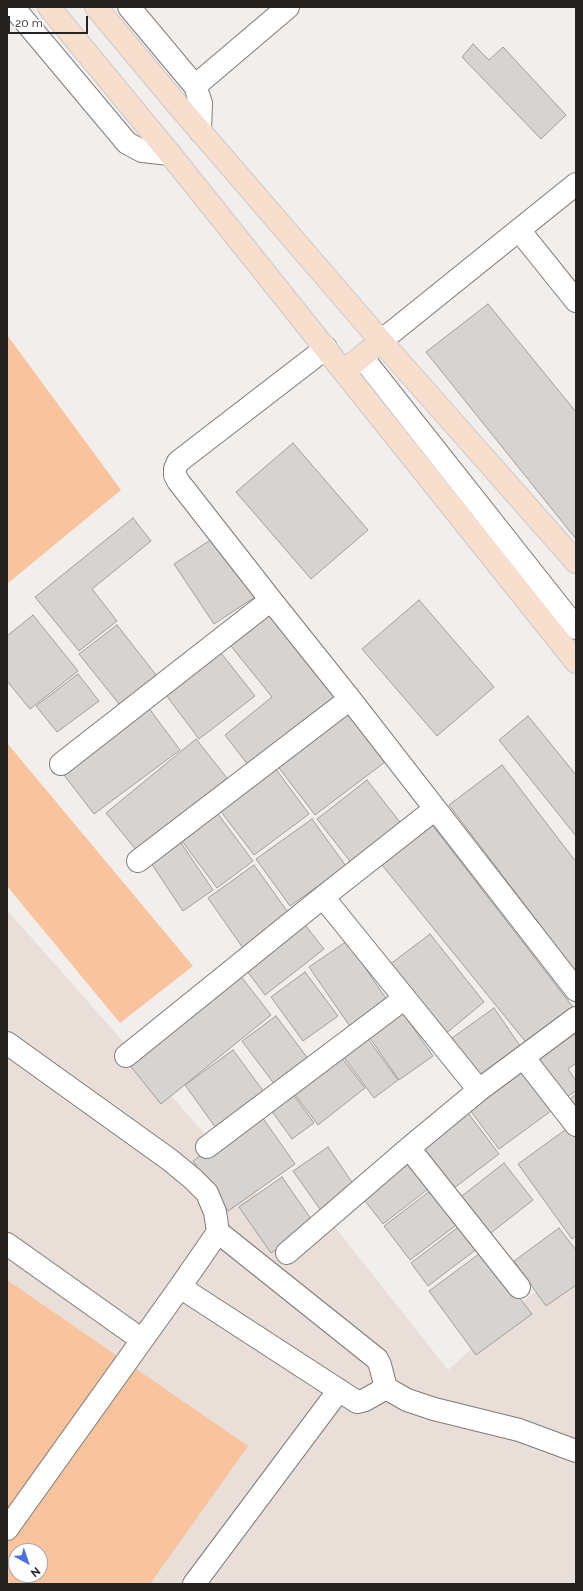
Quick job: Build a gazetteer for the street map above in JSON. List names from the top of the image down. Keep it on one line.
{"scale_bar":"20 m","north":"bottom right"}
